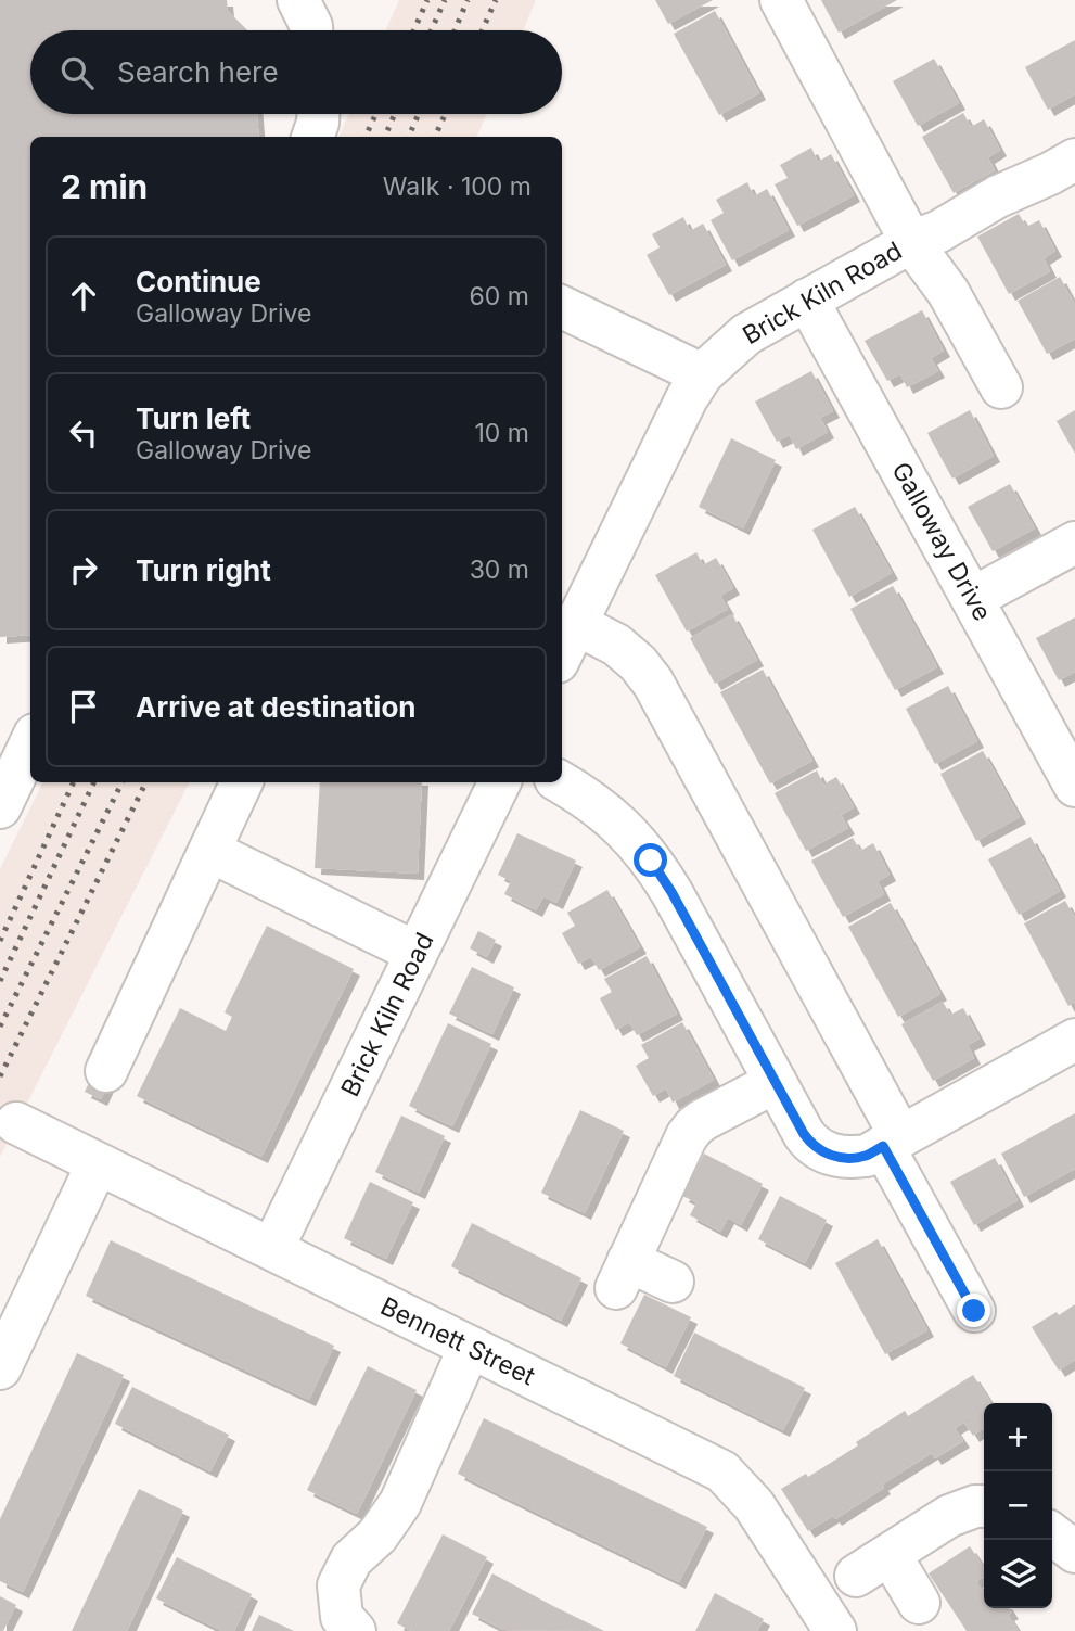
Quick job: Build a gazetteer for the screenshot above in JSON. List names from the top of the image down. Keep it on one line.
{"streets":{"street":["Brick Kiln Road","Galloway Drive","Bennett Street"]},"crossings":[["Brick Kiln Road","Galloway Drive"],["Brick Kiln Road","Bennett Street"]],"page":{"search":"Search here","heading":["2 min","Walk · 100 m"],"list":[["Continue","Galloway Drive","60 m"],["Turn left","Galloway Drive","10 m"],["Turn right","30 m"],"Arrive at destination"],"map_buttons":["+","−"]}}
